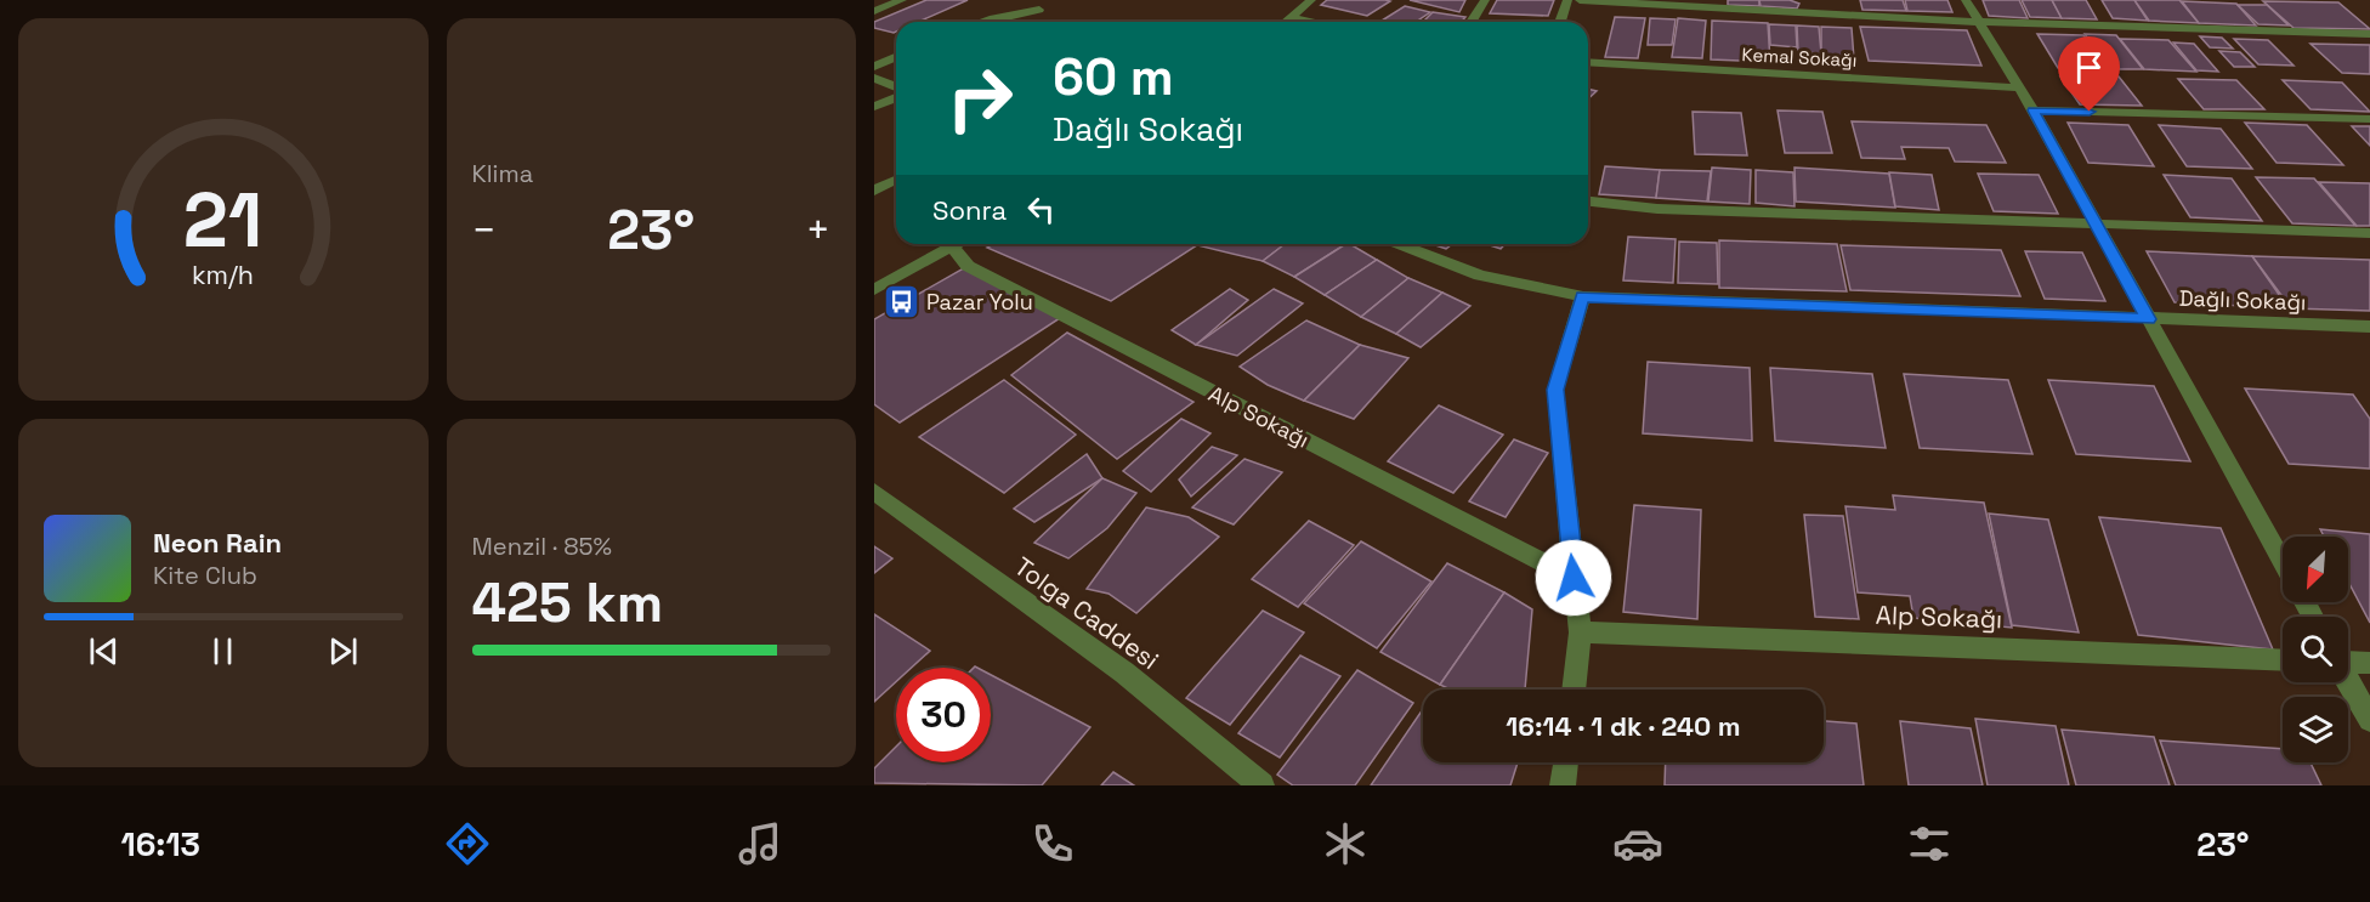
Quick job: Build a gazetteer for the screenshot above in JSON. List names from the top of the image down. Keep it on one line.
{"streets":{"street":["Kemal Sokağı","Dağlı Sokağı","Alp Sokağı","Tolga Caddesi"]},"places":{"bus stop":["Pazar Yolu"]},"north":"bottom left","page":{"tile":["Klima",["Menzil · 85%","425 km"]],"turn":["60 m","Dağlı Sokağı"],"then":"Sonra","heat":["−","23°","+"],"song":["Neon Rain","Kite Club"],"limit":"30","trip":"16:14 · 1 dk · 240 m","tabs":["16:13","23°"],"gauge":["21","km/h"]}}
